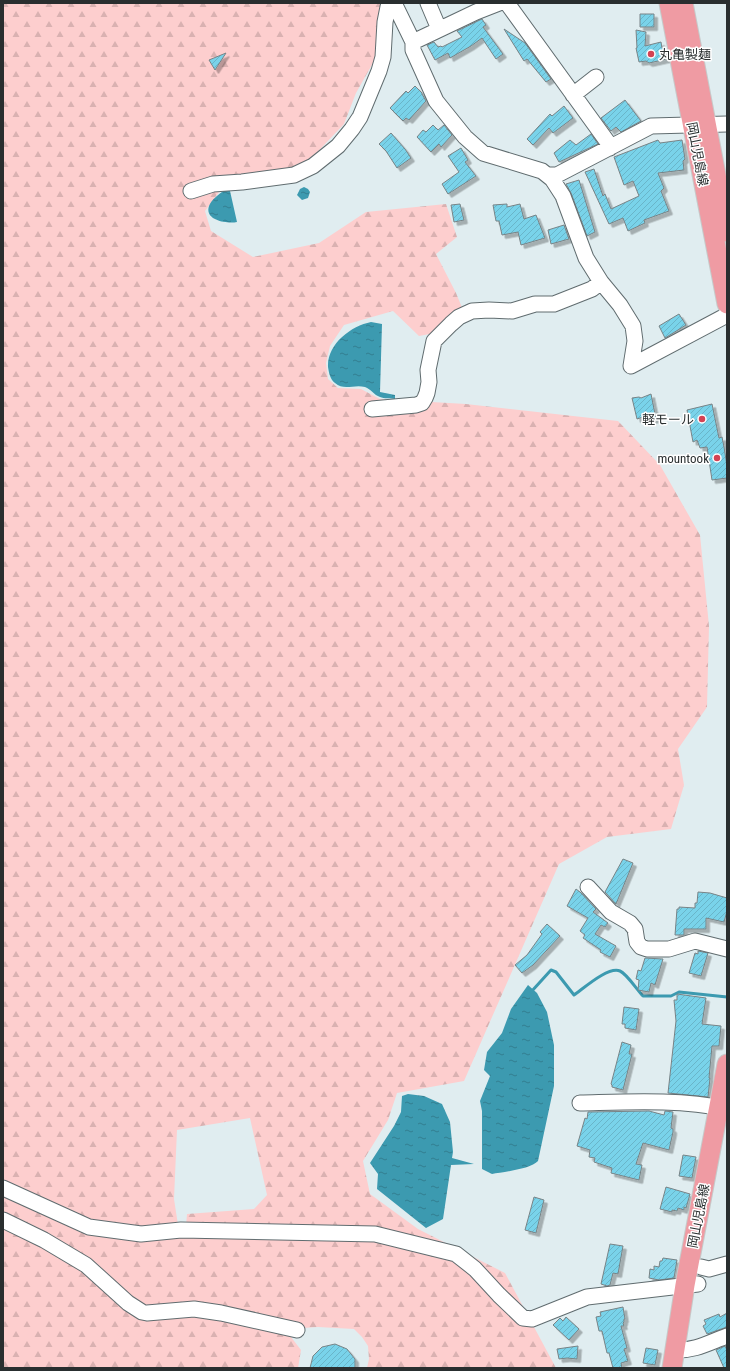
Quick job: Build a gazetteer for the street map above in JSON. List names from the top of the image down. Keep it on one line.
{"streets":{"main road":["岡山児島線"]},"places":["丸亀製麺","軽モール","mountook"]}
